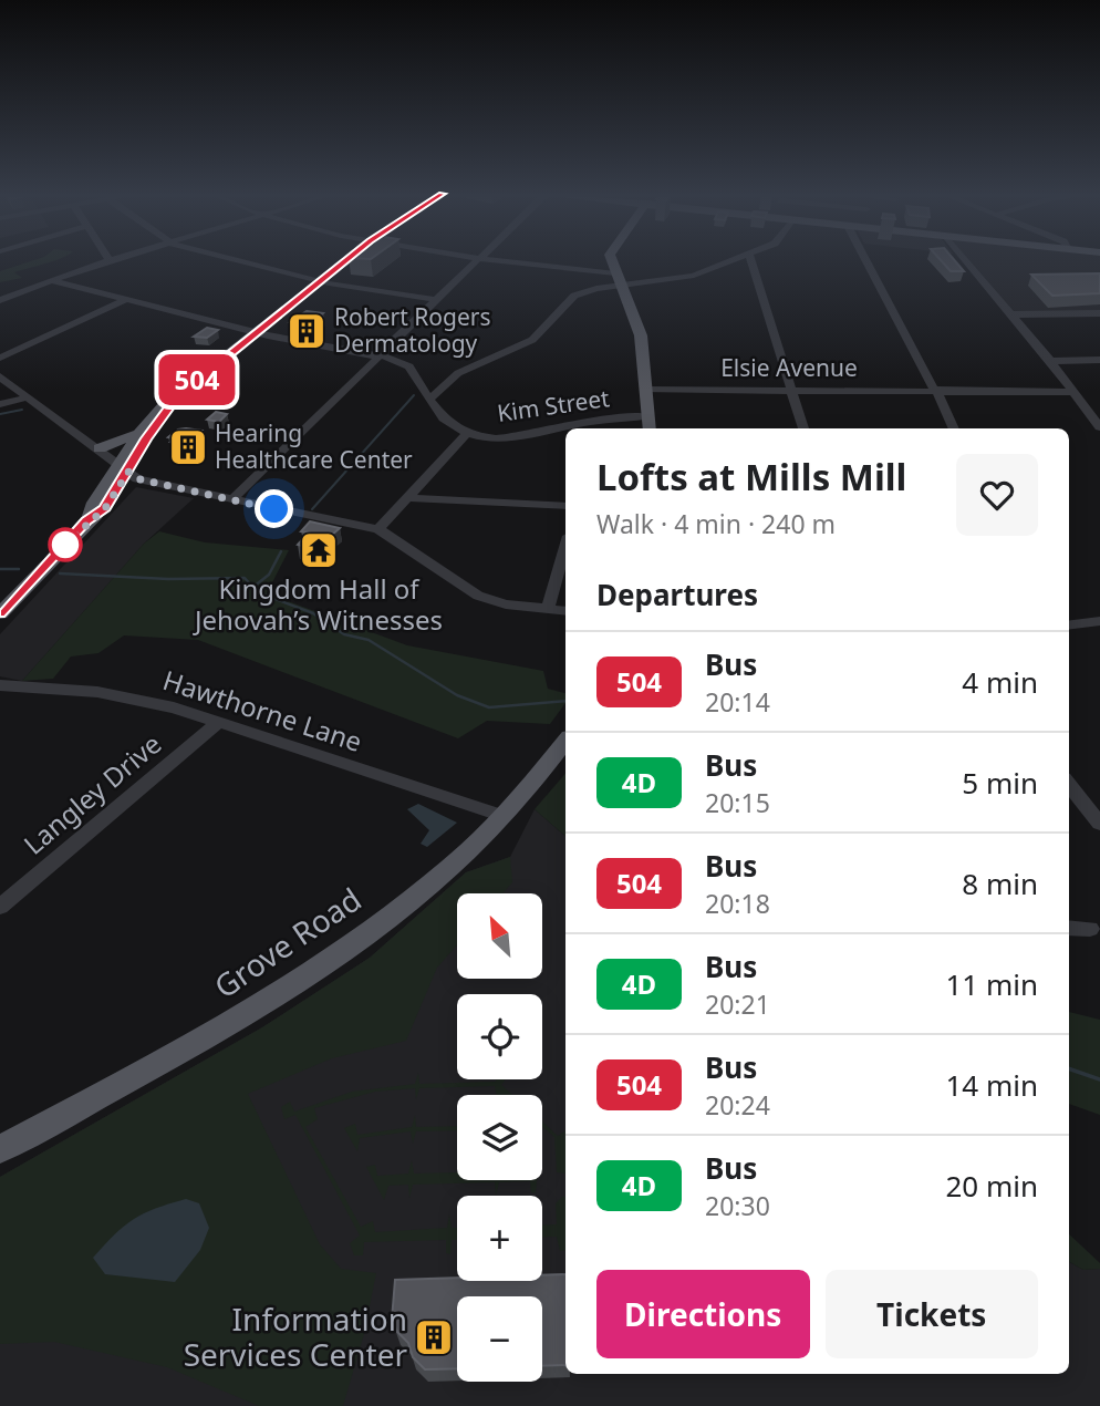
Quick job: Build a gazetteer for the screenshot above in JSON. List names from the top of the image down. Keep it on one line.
{"streets":{"main road":["Grove Road"],"street":["Elsie Avenue","Kim Street","Hawthorne Lane","Langley Drive"]},"crossings":[["Hawthorne Lane","Langley Drive"],["Hawthorne Lane","Grove Road"]],"places":{"building":["Robert Rogers Dermatology","Hearing Healthcare Center","Information Services Center"],"temple":["Kingdom Hall of Jehovah’s Witnesses"]},"lines":["bus line 504"],"north":"top left","page":{"on_map":"504","heading":[["Lofts at Mills Mill","Walk · 4 min · 240 m"],"Departures"],"list":[{"mark":"504","name":"Bus","note":"20:14","value":"4 min"},{"mark":"4D","name":"Bus","note":"20:15","value":"5 min"},{"mark":"504","name":"Bus","note":"20:18","value":"8 min"},{"mark":"4D","name":"Bus","note":"20:21","value":"11 min"},{"mark":"504","name":"Bus","note":"20:24","value":"14 min"},{"mark":"4D","name":"Bus","note":"20:30","value":"20 min"}],"map_buttons":["+","−"],"buttons":["Directions","Tickets"]}}
